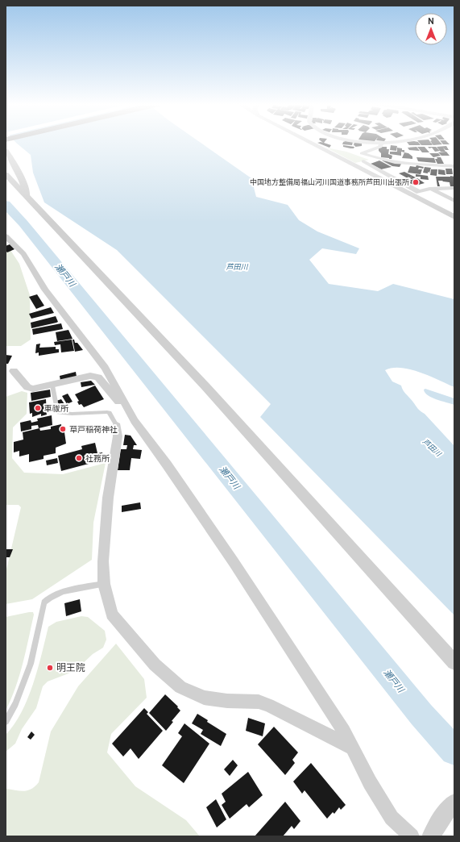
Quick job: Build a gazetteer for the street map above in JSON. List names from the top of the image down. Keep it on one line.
{"water":["芦田川","瀬戸川"],"places":["中国地方整備局福山河川国道事務所芦田川出張所","車祓所","草戸稲荷神社","社務所","明王院"],"north":"top"}
